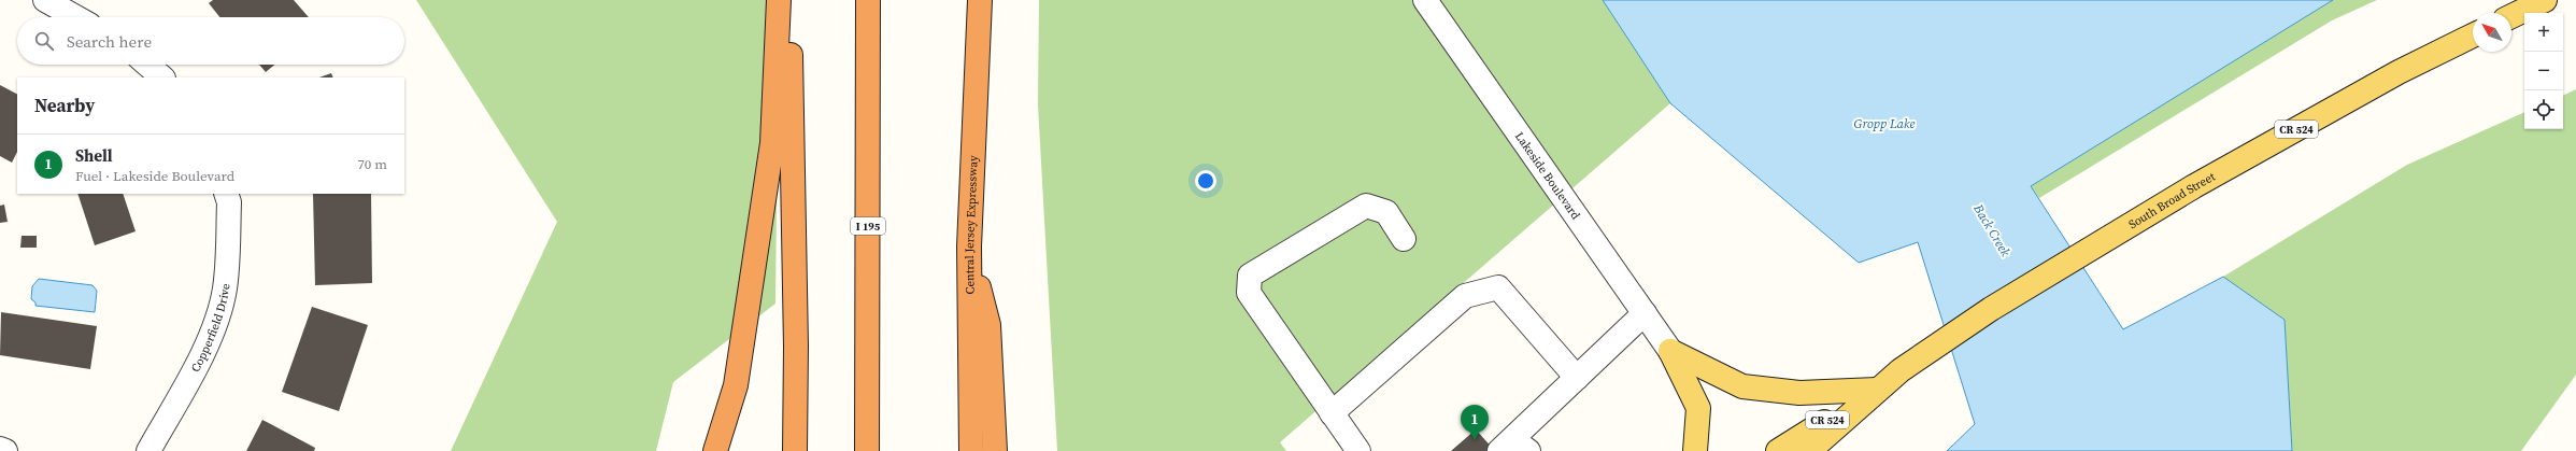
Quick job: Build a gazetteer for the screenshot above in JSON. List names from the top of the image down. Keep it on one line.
{"streets":{"highway":["Central Jersey Expressway","I 195"],"main road":["CR 524","South Broad Street"],"street":["Lakeside Boulevard","Copperfield Drive"]},"water":["Gropp Lake","Back Creek"],"north":"top left","page":{"map_buttons":["+","−"],"search":"Search here","heading":"Nearby","list":[{"mark":"1","name":"Shell","note":"Fuel · Lakeside Boulevard","value":"70 m"}],"pins":"1"}}
